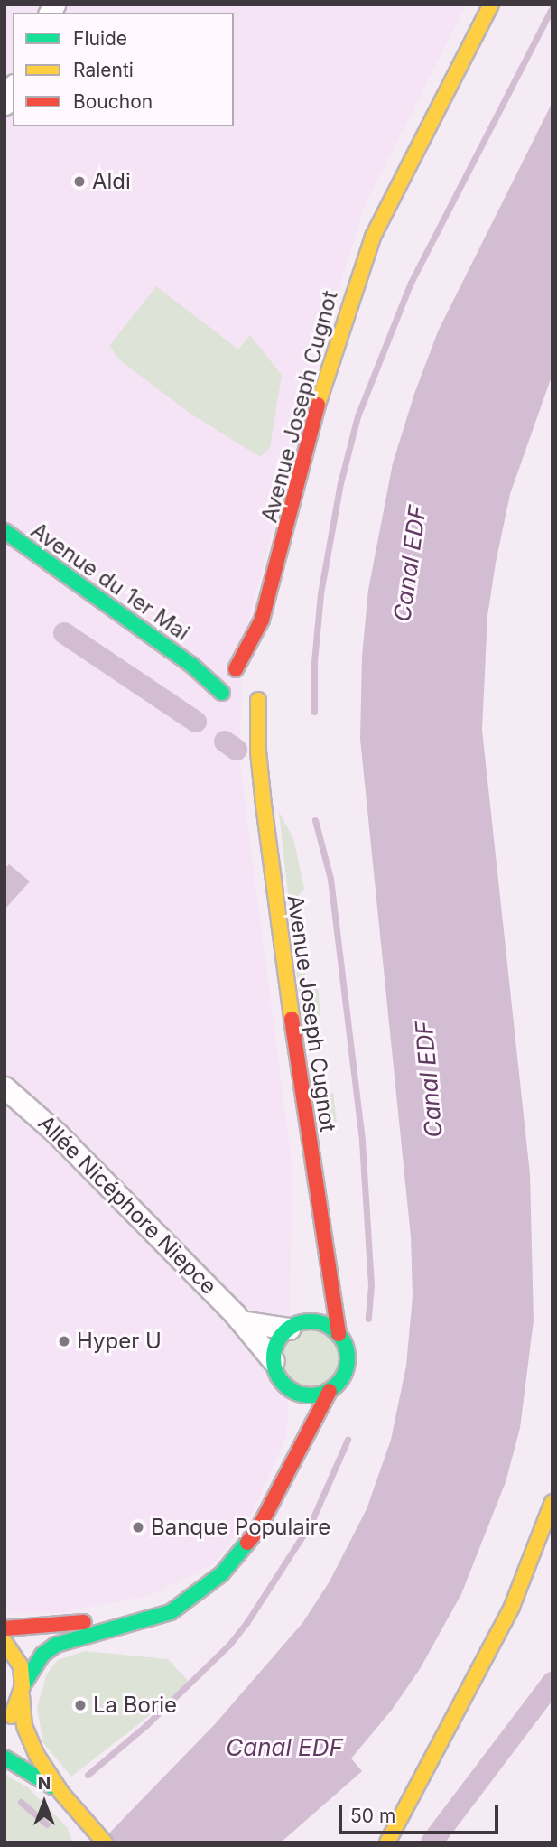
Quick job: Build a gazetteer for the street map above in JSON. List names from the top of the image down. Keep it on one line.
{"streets":{"street":["Avenue Joseph Cugnot","Avenue du 1er Mai","Allée Nicéphore Niepce"]},"crossings":[["Avenue Joseph Cugnot","Avenue du 1er Mai"],["Avenue Joseph Cugnot","Allée Nicéphore Niepce"]],"water":["Canal EDF"],"places":["Aldi","Hyper U","Banque Populaire","La Borie"],"legend":["Fluide","Ralenti","Bouchon"],"scale_bar":"50 m","north":"top"}
